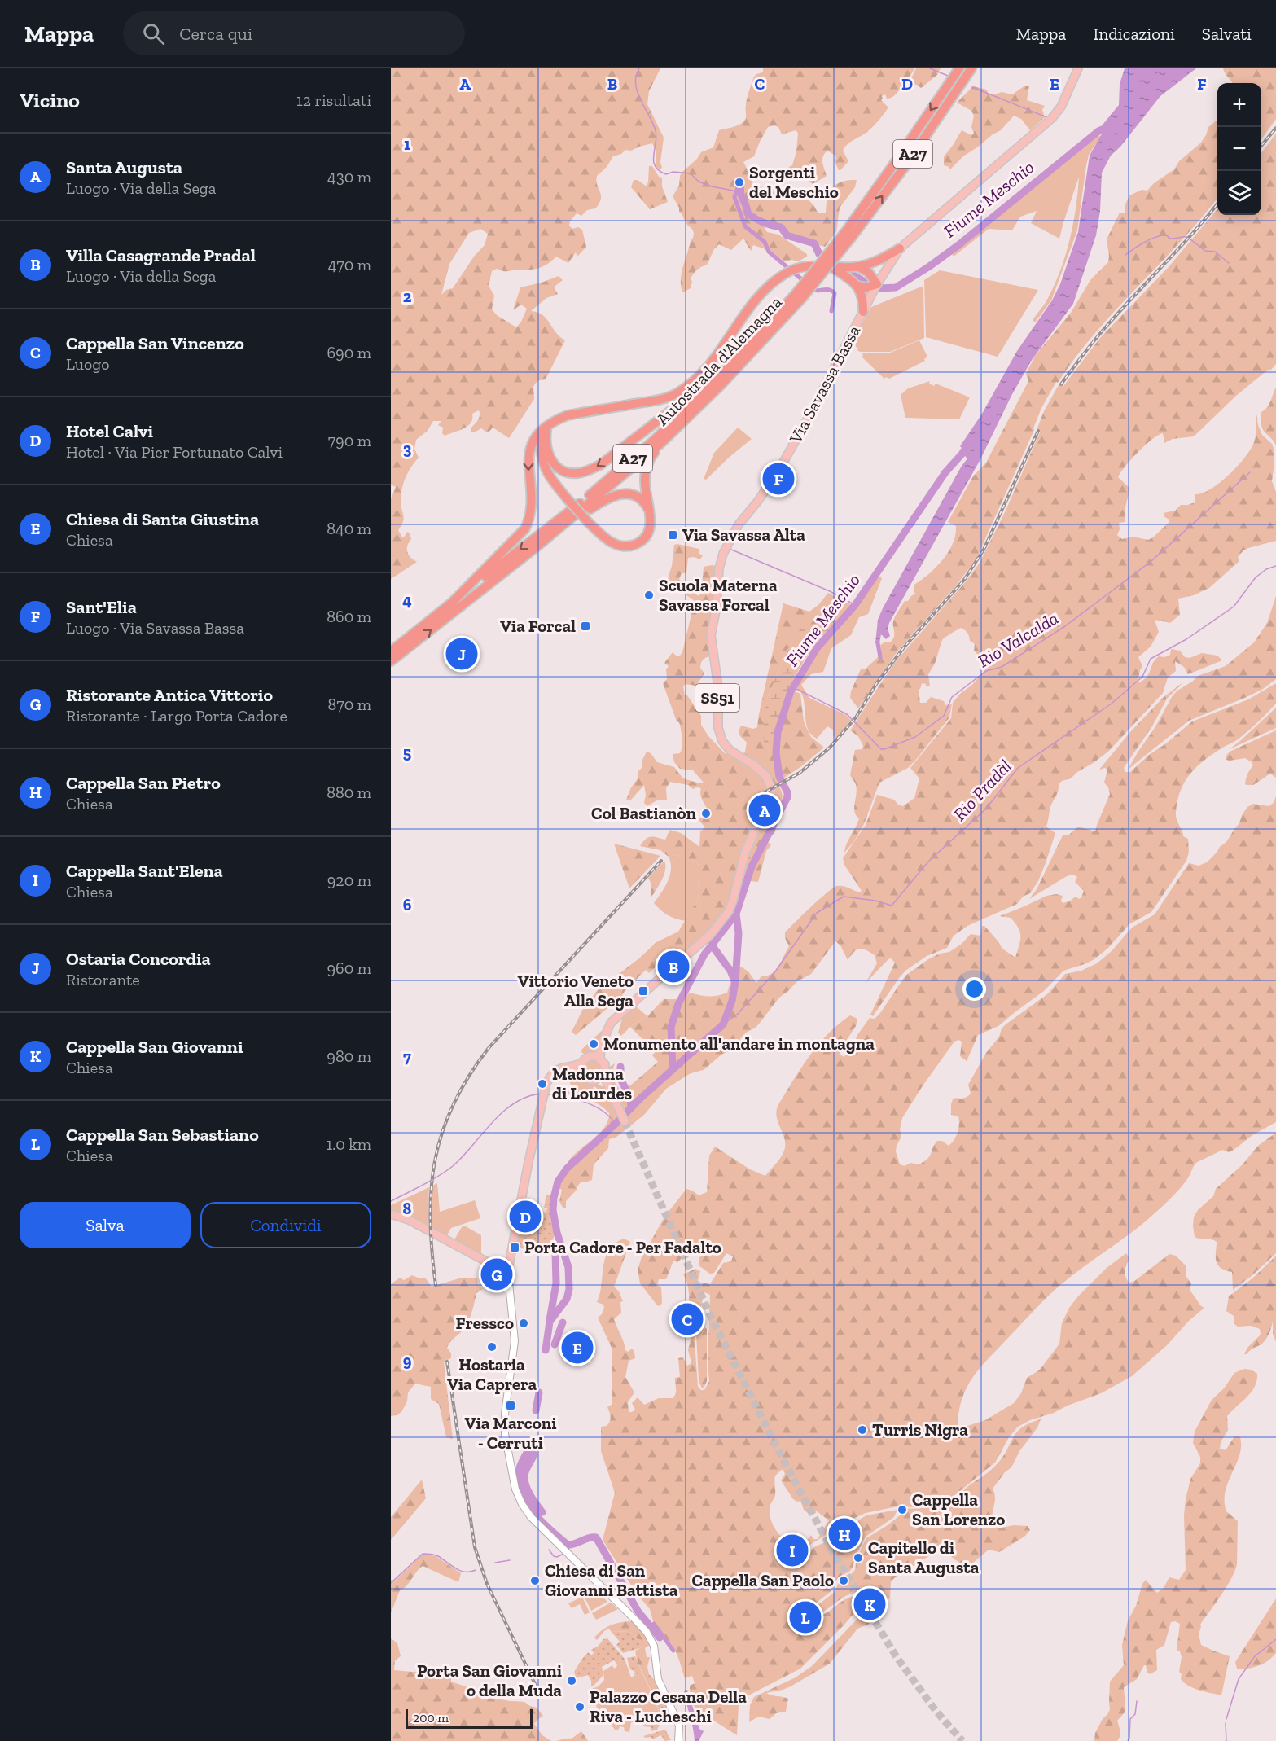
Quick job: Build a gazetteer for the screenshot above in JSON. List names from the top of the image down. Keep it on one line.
{"streets":{"highway":["A27","Autostrada d'Alemagna"],"main road":["Via Savassa Bassa","SS51"]},"crossings":[["A27","Autostrada d'Alemagna"],["A27","SS51"],["Via Savassa Bassa","SS51"]],"water":["Fiume Meschio","Rio Valcalda","Rio Pradàl"],"places":{"other":["Sorgenti del Meschio","Scuola Materna Savassa Forcal","Col Bastianòn","Monumento all'andare in montagna","Madonna di Lourdes","Fressco","Hostaria Via Caprera","Turris Nigra","Cappella San Lorenzo","Capitello di Santa Augusta","Chiesa di San Giovanni Battista","Cappella San Paolo","Porta San Giovanni o della Muda","Palazzo Cesana Della Riva - Lucheschi"],"transit":["Via Savassa Alta","Via Forcal","Vittorio Veneto Alla Sega","Porta Cadore - Per Fadalto","Via Marconi - Cerruti"]},"scale_bar":"200 m","page":{"header":"Mappa","search":"Cerca qui","nav":["Mappa","Indicazioni","Salvati"],"heading":["Vicino","12 risultati"],"map_buttons":["+","−"],"list":[{"mark":"A","name":"Santa Augusta","note":"Luogo · Via della Sega","value":"430 m"},{"mark":"B","name":"Villa Casagrande Pradal","note":"Luogo · Via della Sega","value":"470 m"},{"mark":"C","name":"Cappella San Vincenzo","note":"Luogo","value":"690 m"},{"mark":"D","name":"Hotel Calvi","note":"Hotel · Via Pier Fortunato Calvi","value":"790 m"},{"mark":"E","name":"Chiesa di Santa Giustina","note":"Chiesa","value":"840 m"},{"mark":"F","name":"Sant'Elia","note":"Luogo · Via Savassa Bassa","value":"860 m"},{"mark":"G","name":"Ristorante Antica Vittorio","note":"Ristorante · Largo Porta Cadore","value":"870 m"},{"mark":"H","name":"Cappella San Pietro","note":"Chiesa","value":"880 m"},{"mark":"I","name":"Cappella Sant'Elena","note":"Chiesa","value":"920 m"},{"mark":"J","name":"Ostaria Concordia","note":"Ristorante","value":"960 m"},{"mark":"K","name":"Cappella San Giovanni","note":"Chiesa","value":"980 m"},{"mark":"L","name":"Cappella San Sebastiano","note":"Chiesa","value":"1.0 km"}],"pins":["F","J","A","B","D","G","C","E","H","I","K","L"],"buttons":["Salva","Condividi"],"scale":"200 m"},"grid":{"columns":["A","B","C","D","E","F"],"rows":["1","2","3","4","5","6","7","8","9"]}}
